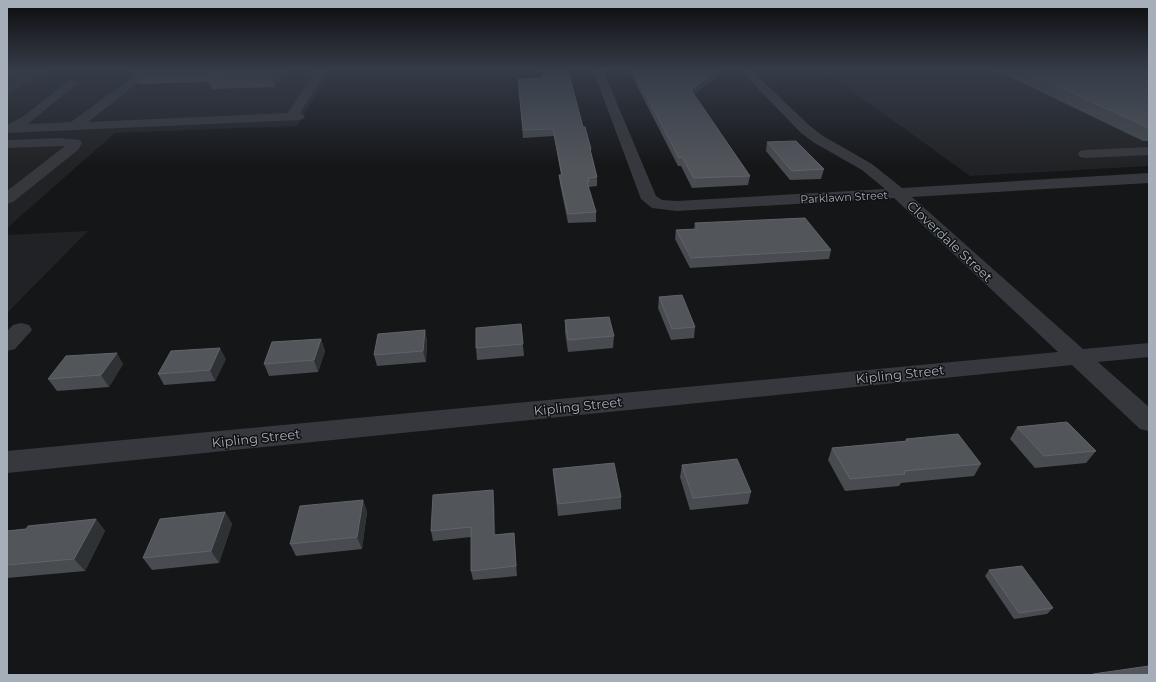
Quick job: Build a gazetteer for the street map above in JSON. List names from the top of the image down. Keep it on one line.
{"streets":{"street":["Parklawn Street","Cloverdale Street","Kipling Street"]},"crossings":[["Parklawn Street","Cloverdale Street"],["Cloverdale Street","Kipling Street"]]}
